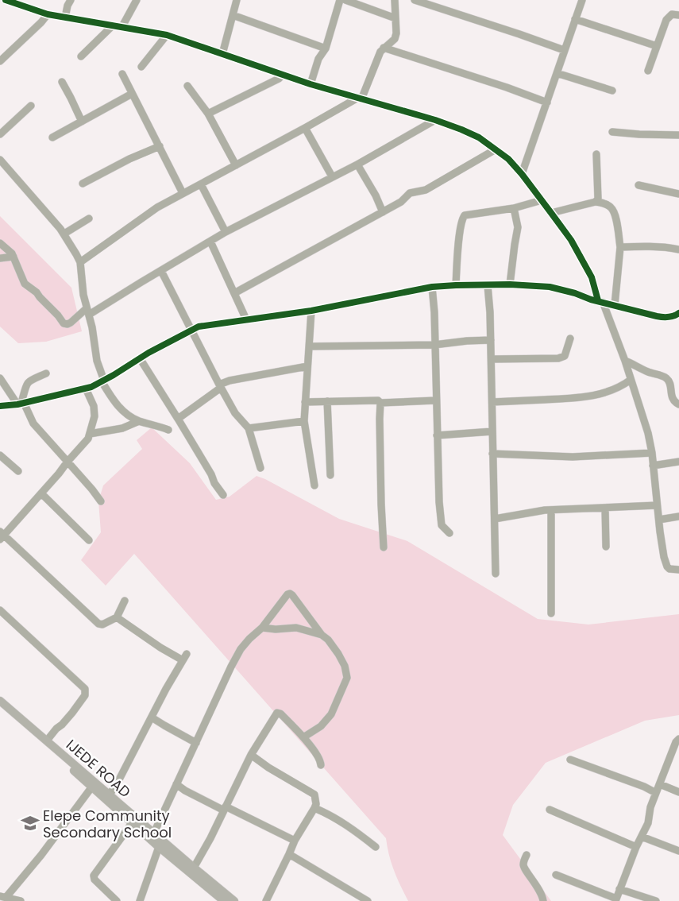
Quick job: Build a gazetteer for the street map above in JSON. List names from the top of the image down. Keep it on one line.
{"streets":{"main road":["IJEDE ROAD"]},"places":{"school or university":["Elepe Community Secondary School"]}}
